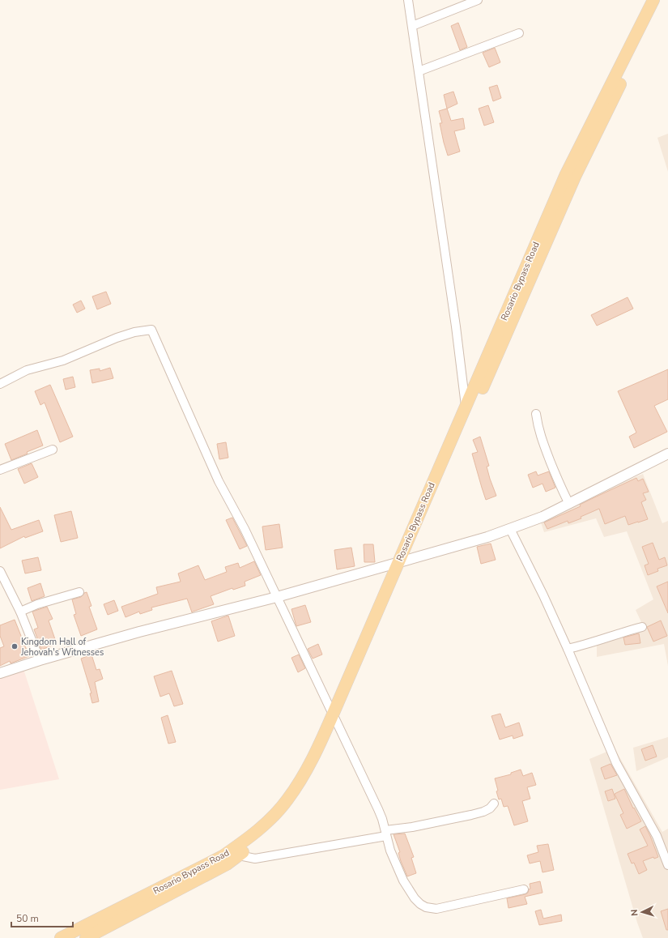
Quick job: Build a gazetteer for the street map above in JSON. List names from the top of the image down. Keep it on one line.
{"streets":{"main road":["Rosario Bypass Road"]},"places":["Kingdom Hall of Jehovah's Witnesses"],"scale_bar":"50 m","north":"left"}
